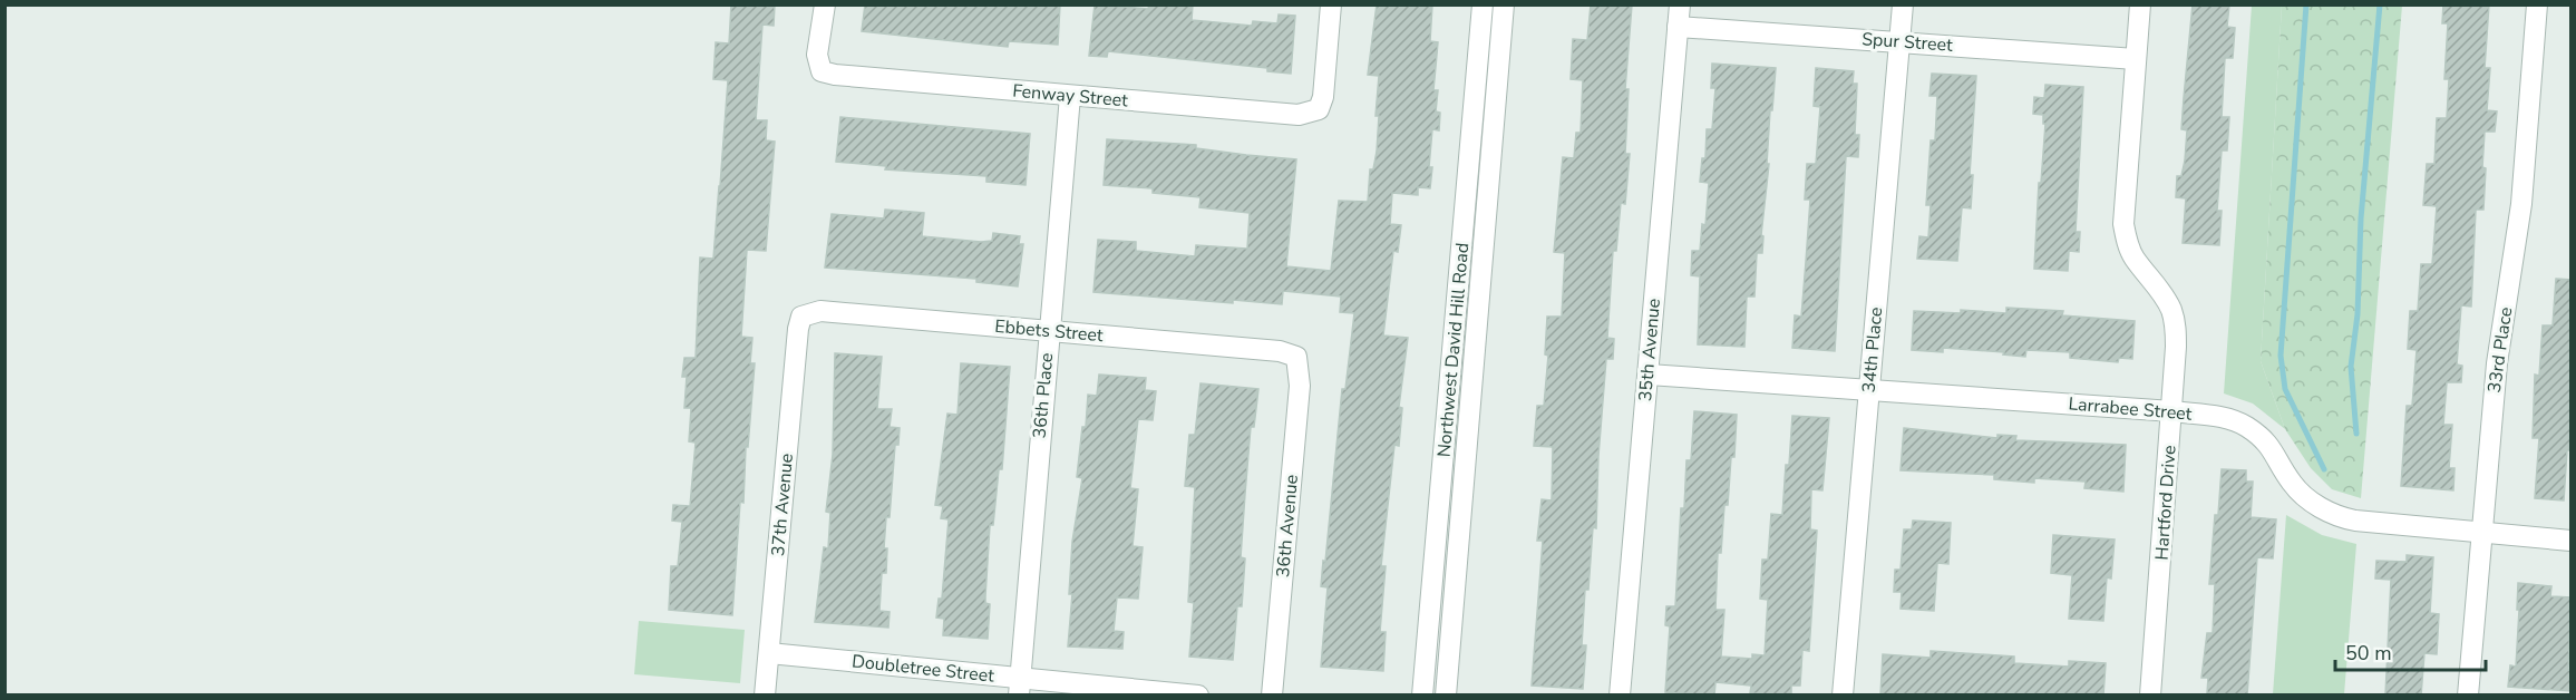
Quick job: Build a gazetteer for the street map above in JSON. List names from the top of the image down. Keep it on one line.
{"streets":{"street":["Spur Street","Fenway Street","Ebbets Street","Northwest David Hill Road","35th Avenue","34th Place","33rd Place","36th Place","Larrabee Street","Hartford Drive","37th Avenue","36th Avenue","Doubletree Street"]},"crossings":[["Spur Street","35th Avenue"],["Spur Street","34th Place"],["Spur Street","Hartford Drive"],["Fenway Street","36th Place"],["Ebbets Street","36th Place"],["Ebbets Street","37th Avenue"],["Ebbets Street","36th Avenue"],["35th Avenue","Larrabee Street"],["34th Place","Larrabee Street"],["33rd Place","Larrabee Street"],["36th Place","Doubletree Street"],["Larrabee Street","Hartford Drive"],["37th Avenue","Doubletree Street"]],"scale_bar":"50 m"}
